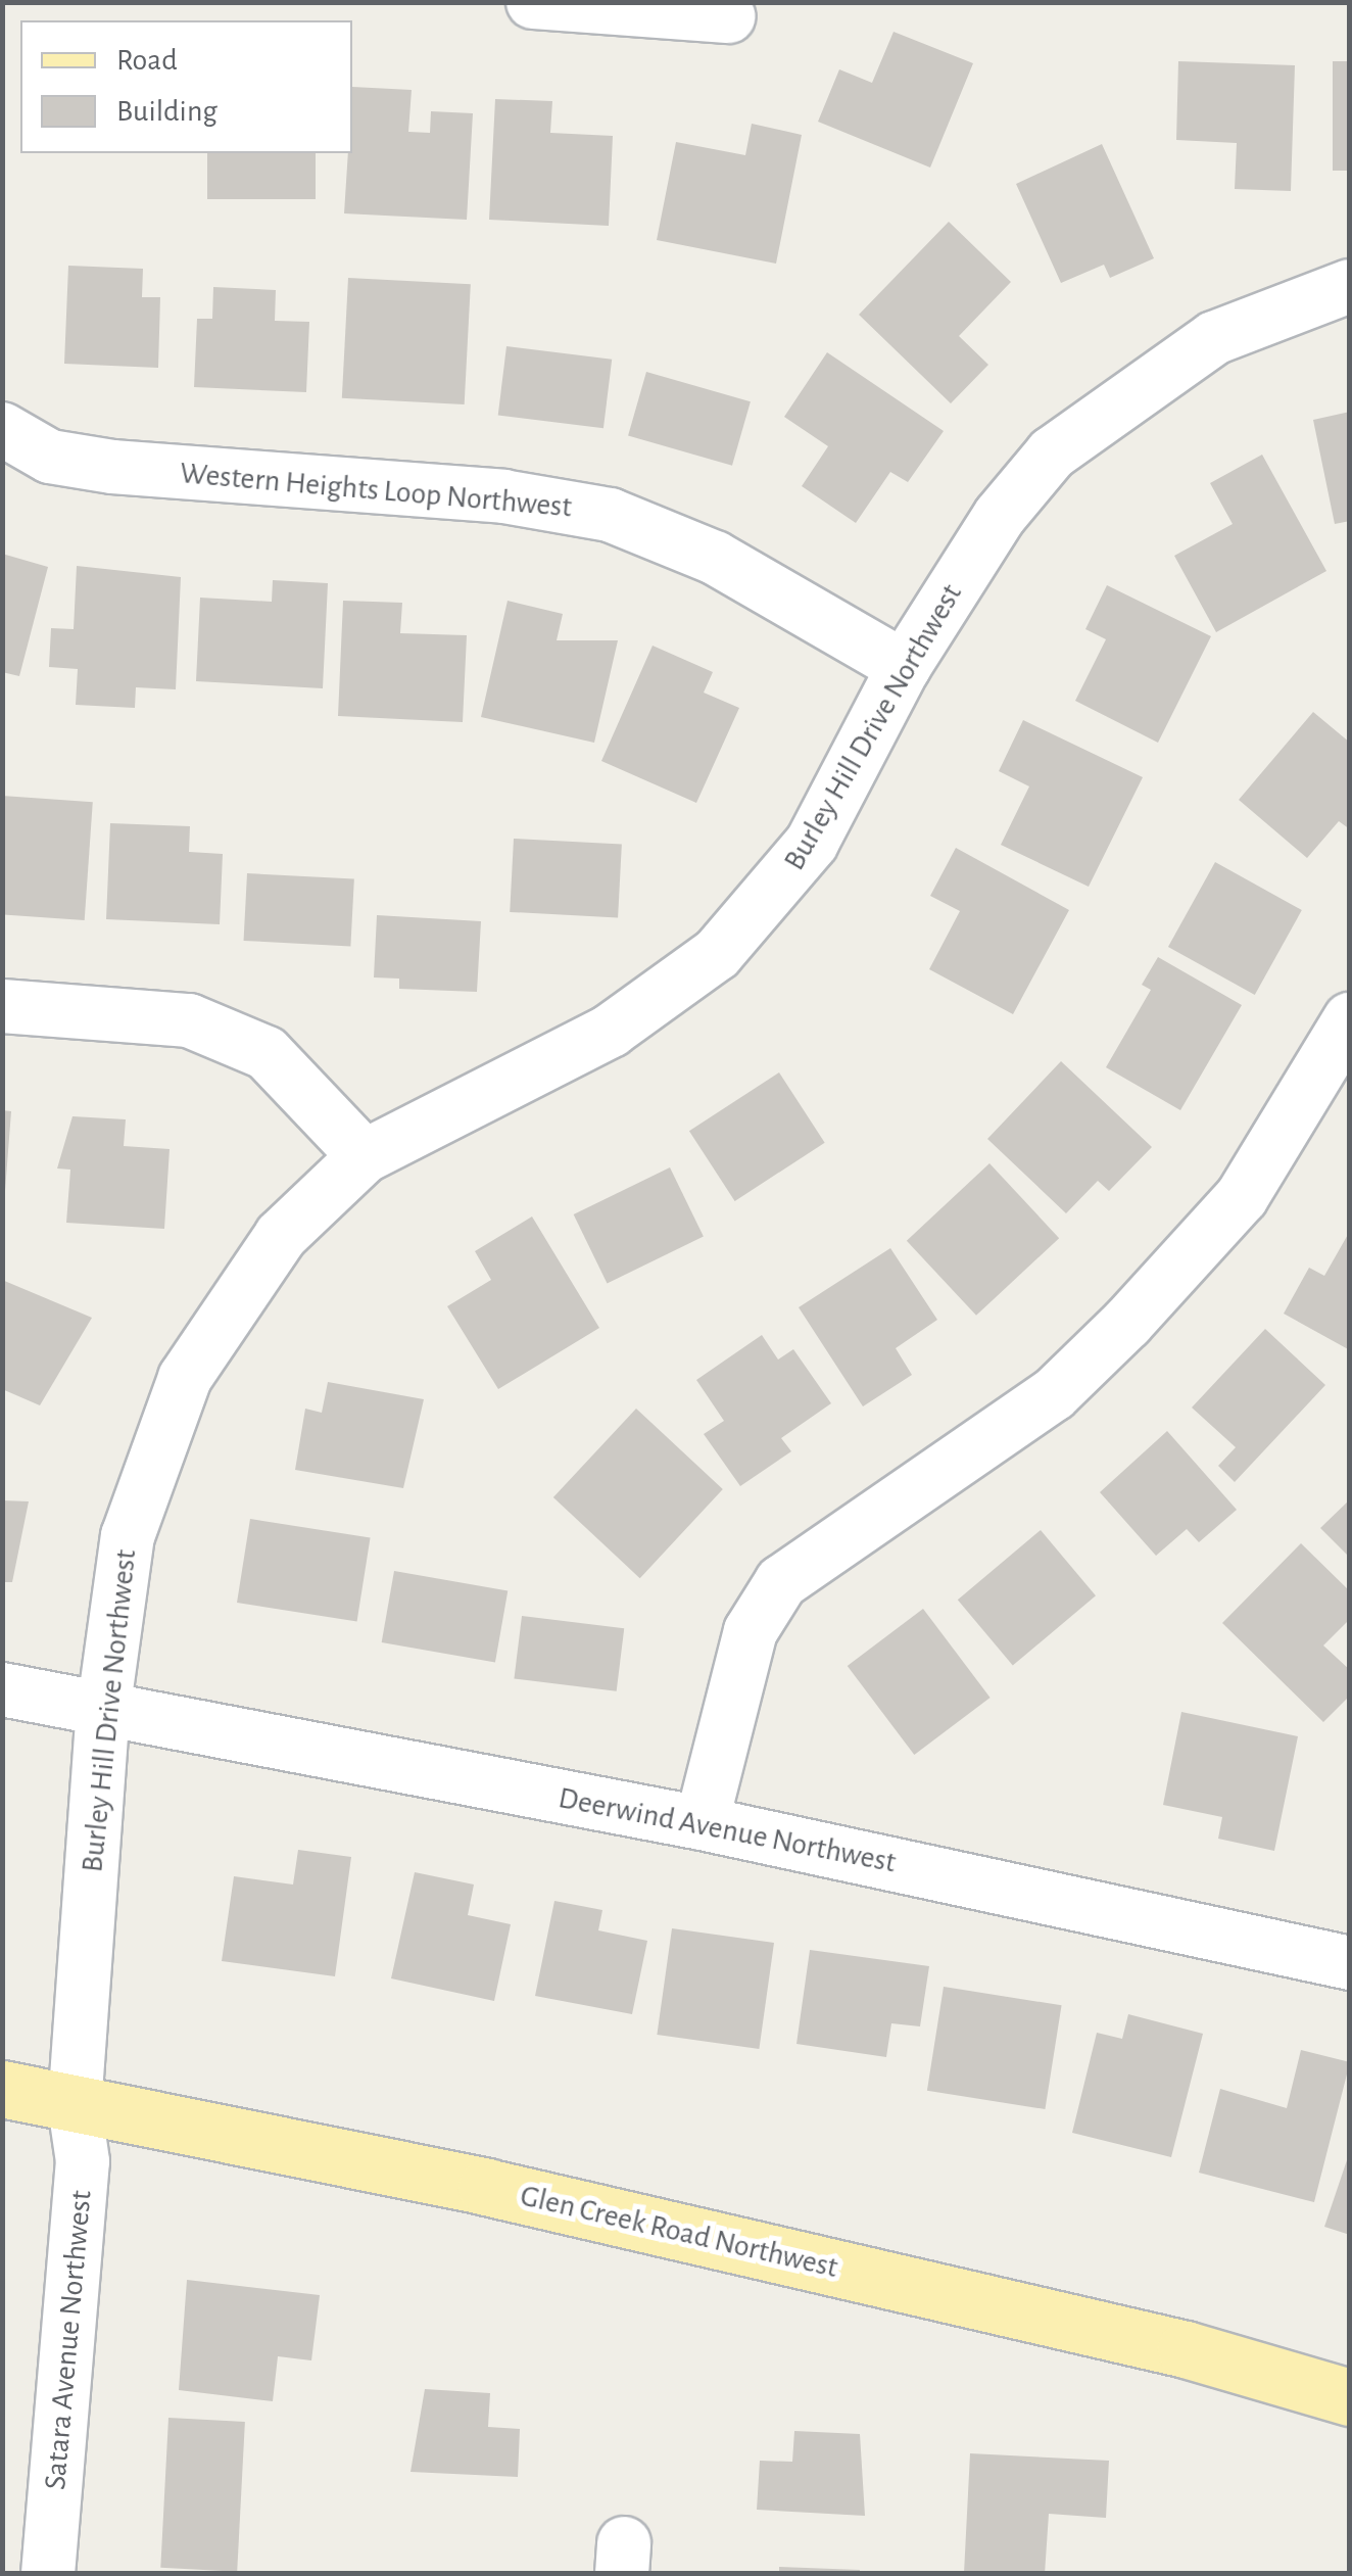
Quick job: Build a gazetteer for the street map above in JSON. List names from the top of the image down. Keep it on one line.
{"streets":{"main road":["Glen Creek Road Northwest"],"street":["Western Heights Loop Northwest","Burley Hill Drive Northwest","Deerwind Avenue Northwest","Satara Avenue Northwest"]},"crossings":[["Western Heights Loop Northwest","Burley Hill Drive Northwest"],["Burley Hill Drive Northwest","Deerwind Avenue Northwest"],["Burley Hill Drive Northwest","Glen Creek Road Northwest"],["Burley Hill Drive Northwest","Satara Avenue Northwest"],["Glen Creek Road Northwest","Satara Avenue Northwest"]],"legend":["Road","Building"]}
